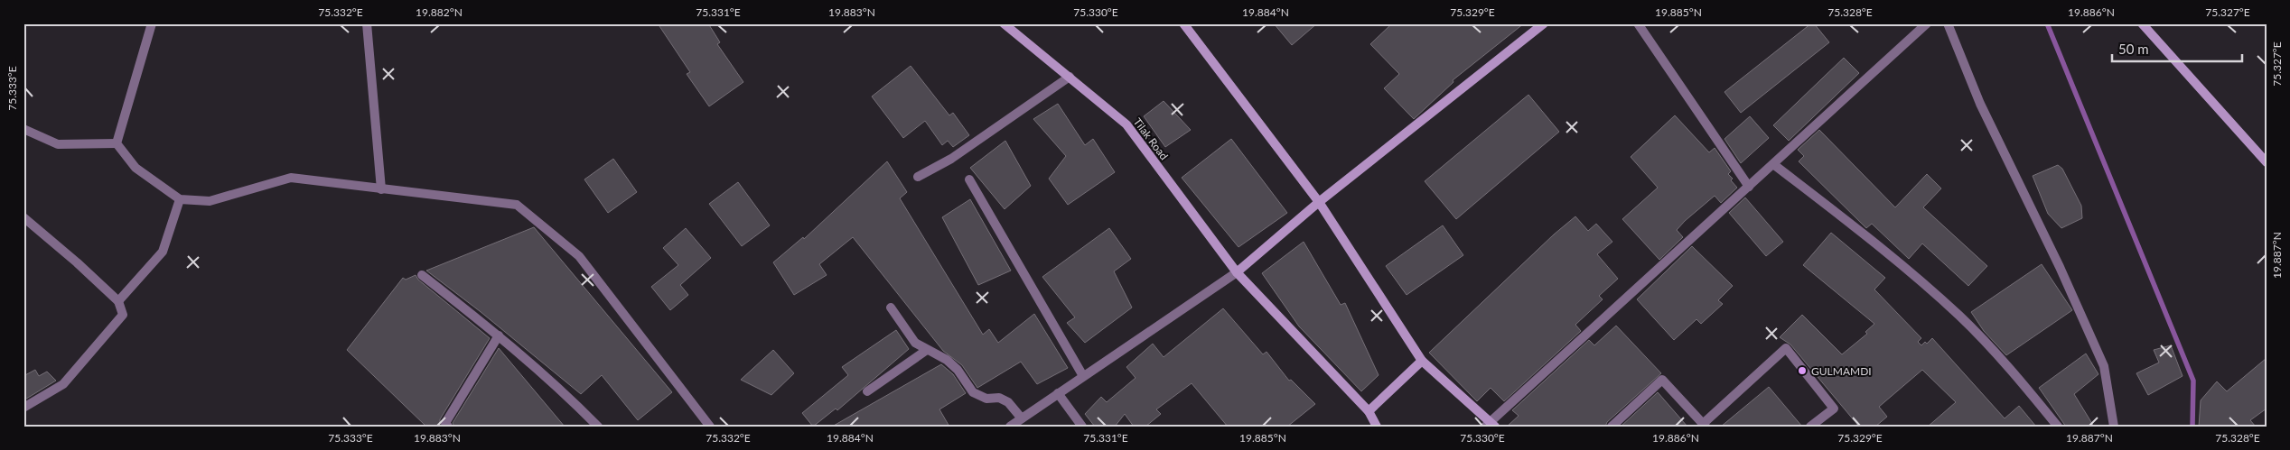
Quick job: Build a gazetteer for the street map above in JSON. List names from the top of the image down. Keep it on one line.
{"streets":{"street":["Tilak Road"]},"places":["GULMAMDI"],"scale_bar":"50 m","coordinates":["75.332°E","19.882°N","75.331°E","19.883°N","75.330°E","19.884°N","75.329°E","19.885°N","75.328°E","19.886°N","75.327°E","75.333°E","19.887°N"]}
